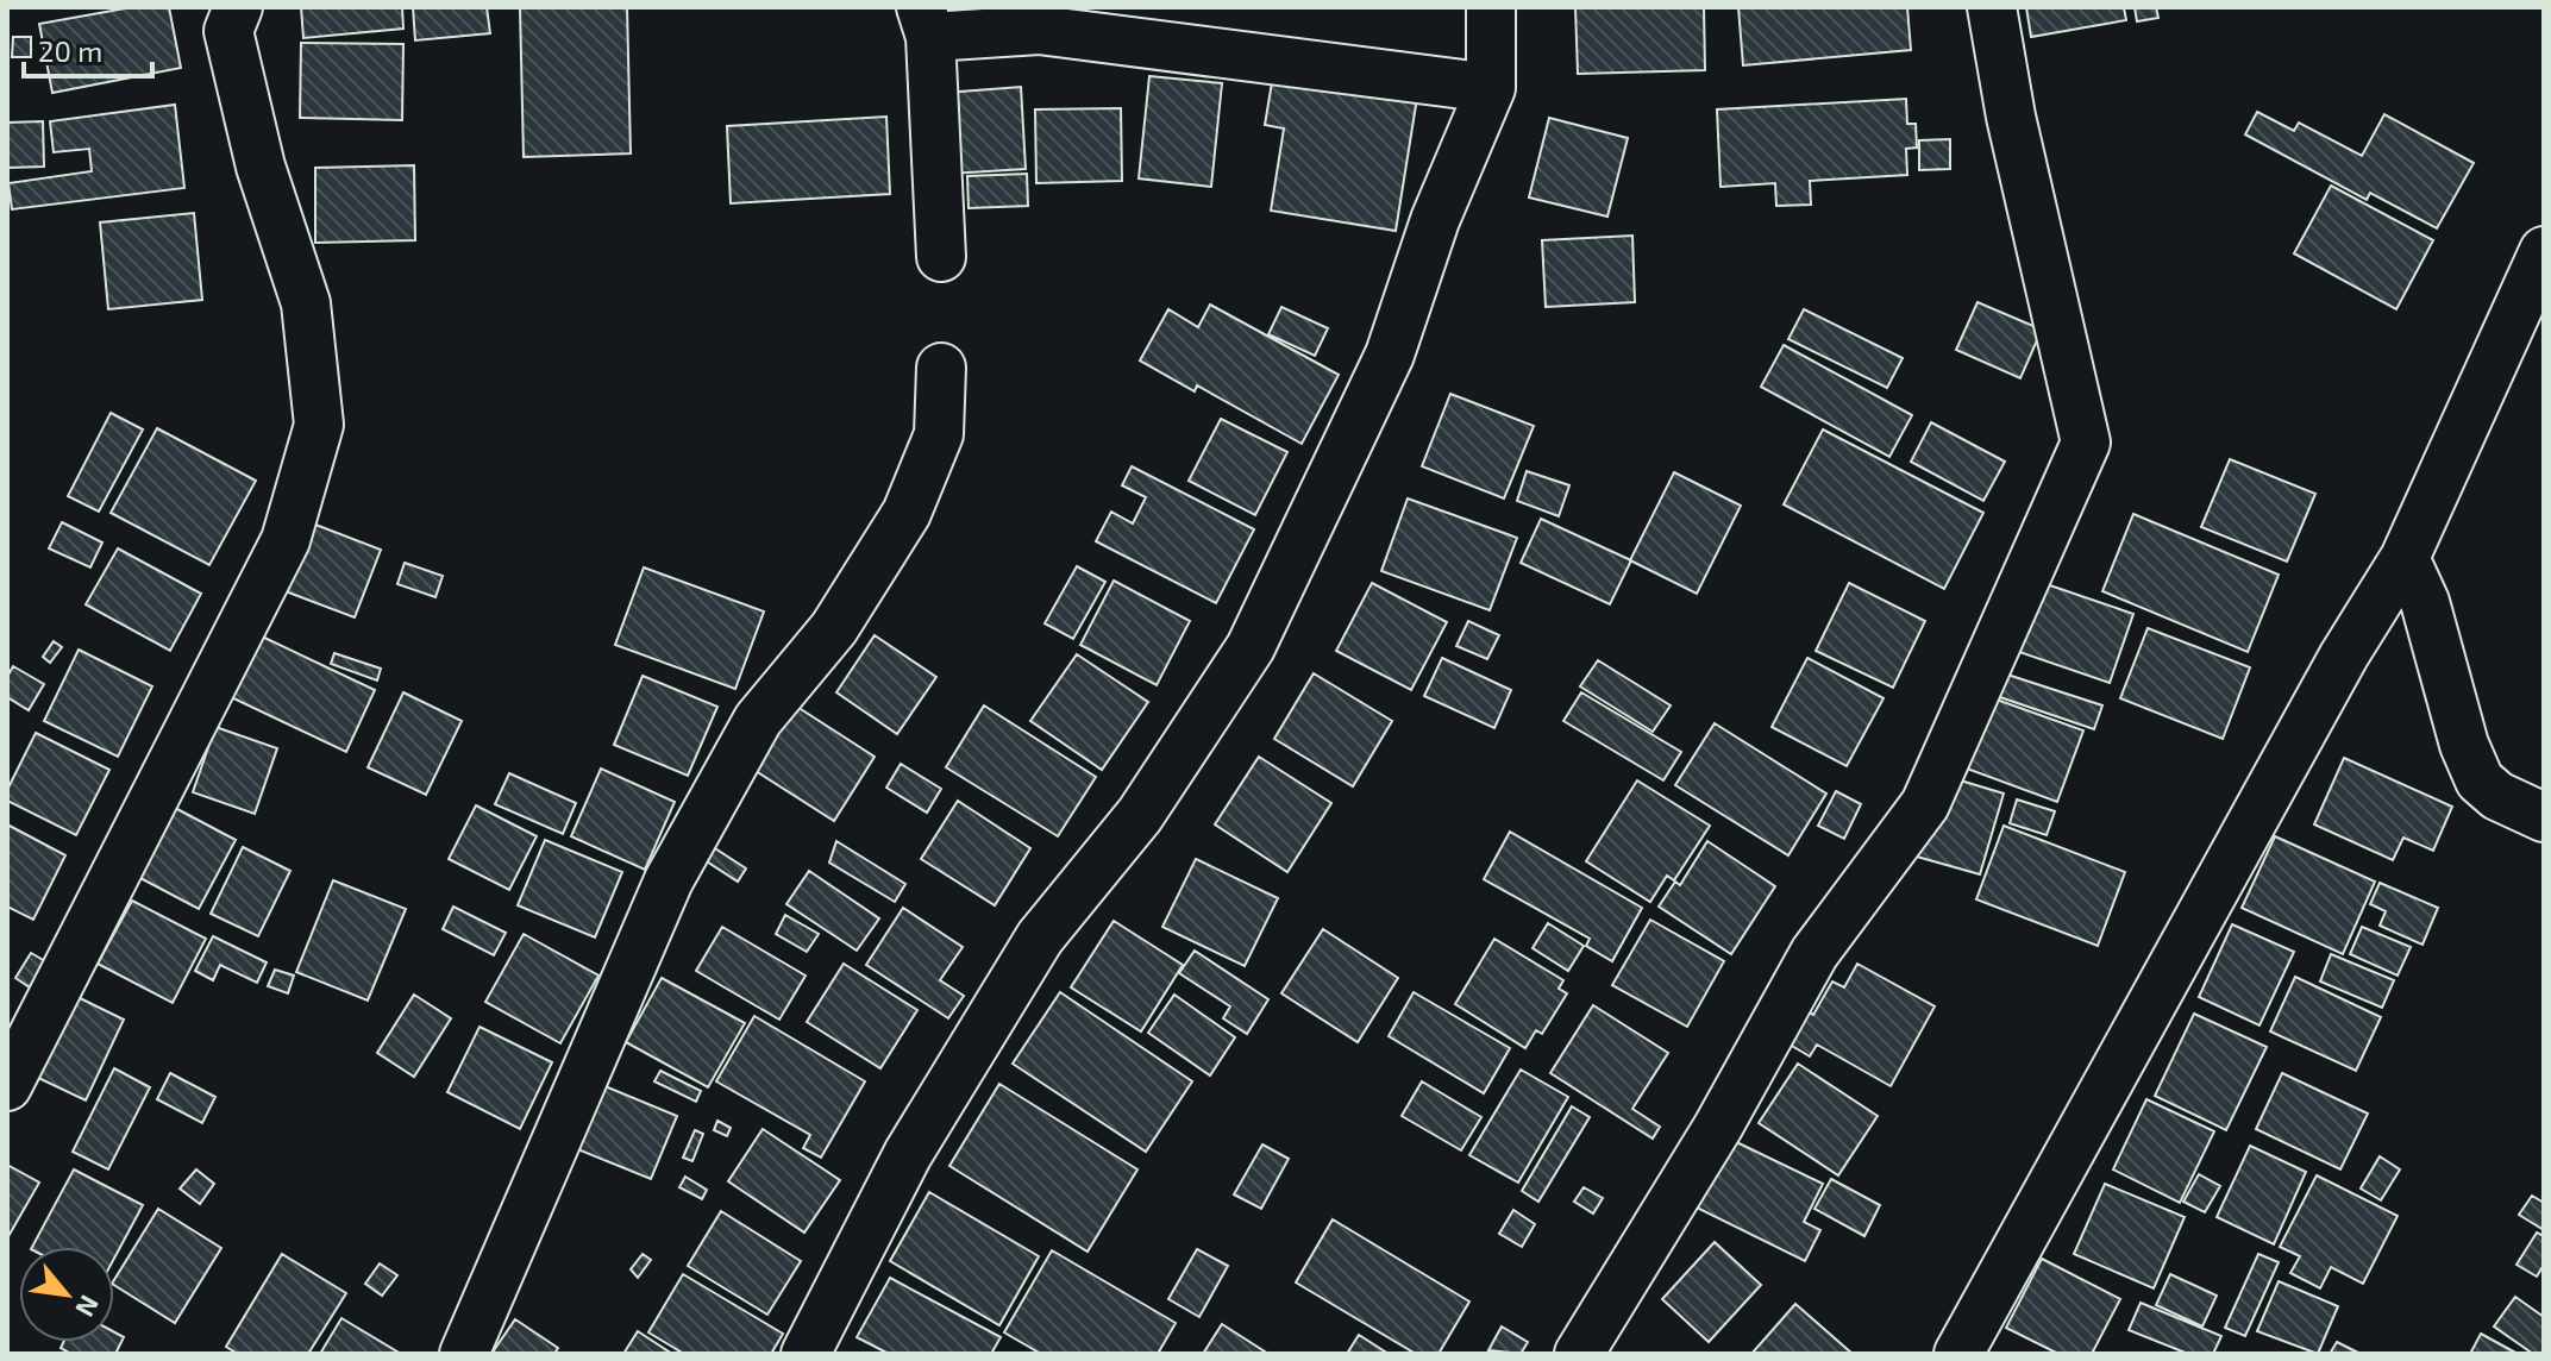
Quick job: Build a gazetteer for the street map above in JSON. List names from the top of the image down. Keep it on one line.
{"scale_bar":"20 m","north":"bottom right"}
